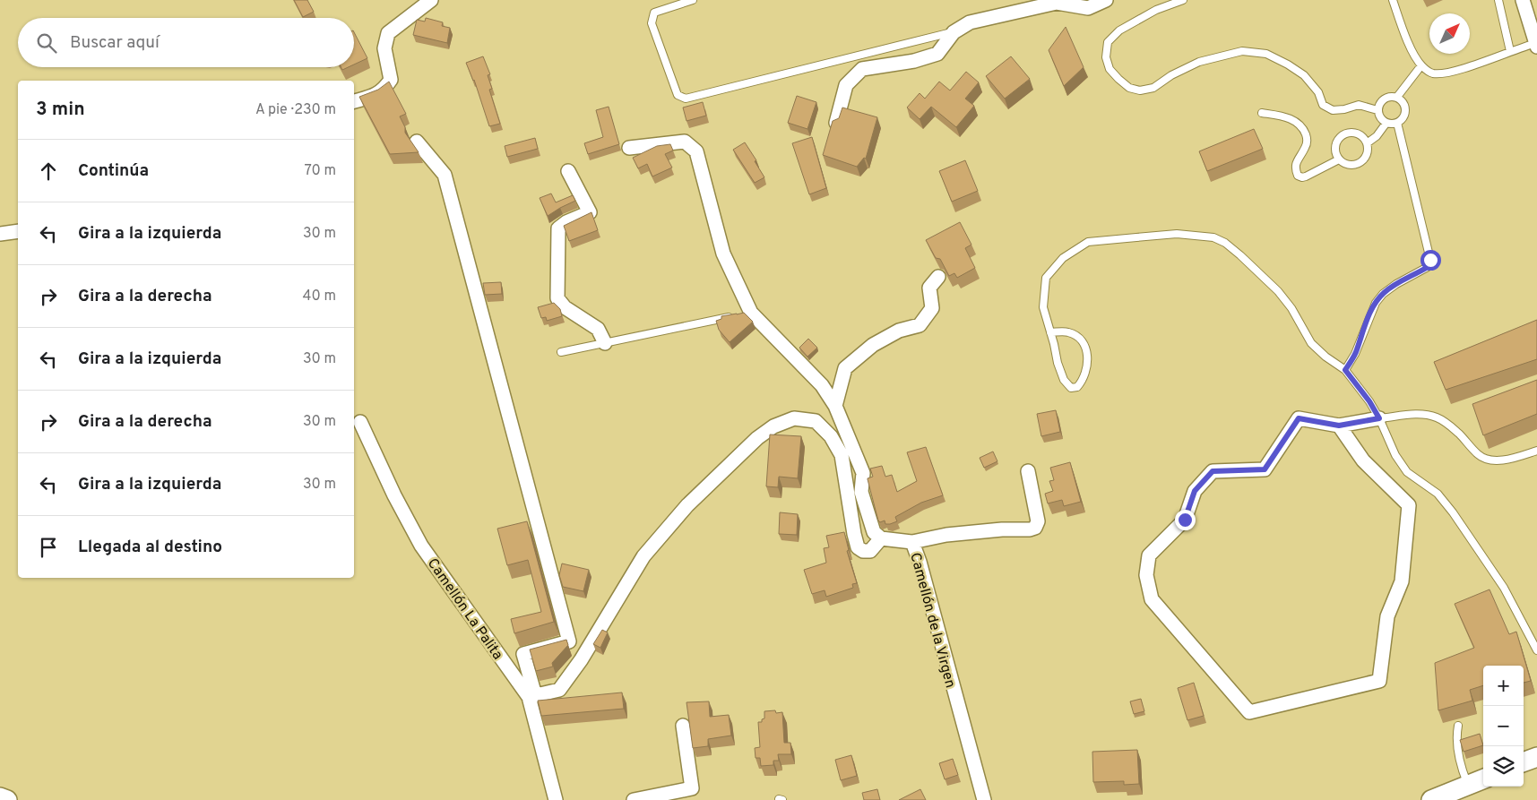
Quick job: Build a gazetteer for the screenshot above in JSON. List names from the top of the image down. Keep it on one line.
{"streets":{"street":["Camellón La Palita","Camellón de la Virgen"]},"north":"top right","page":{"search":"Buscar aquí","heading":["3 min","A pie · 230 m"],"list":[["Continúa","70 m"],["Gira a la izquierda","30 m"],["Gira a la derecha","40 m"],["Gira a la izquierda","30 m"],["Gira a la derecha","30 m"],["Gira a la izquierda","30 m"],"Llegada al destino"],"map_buttons":["+","−"]}}
